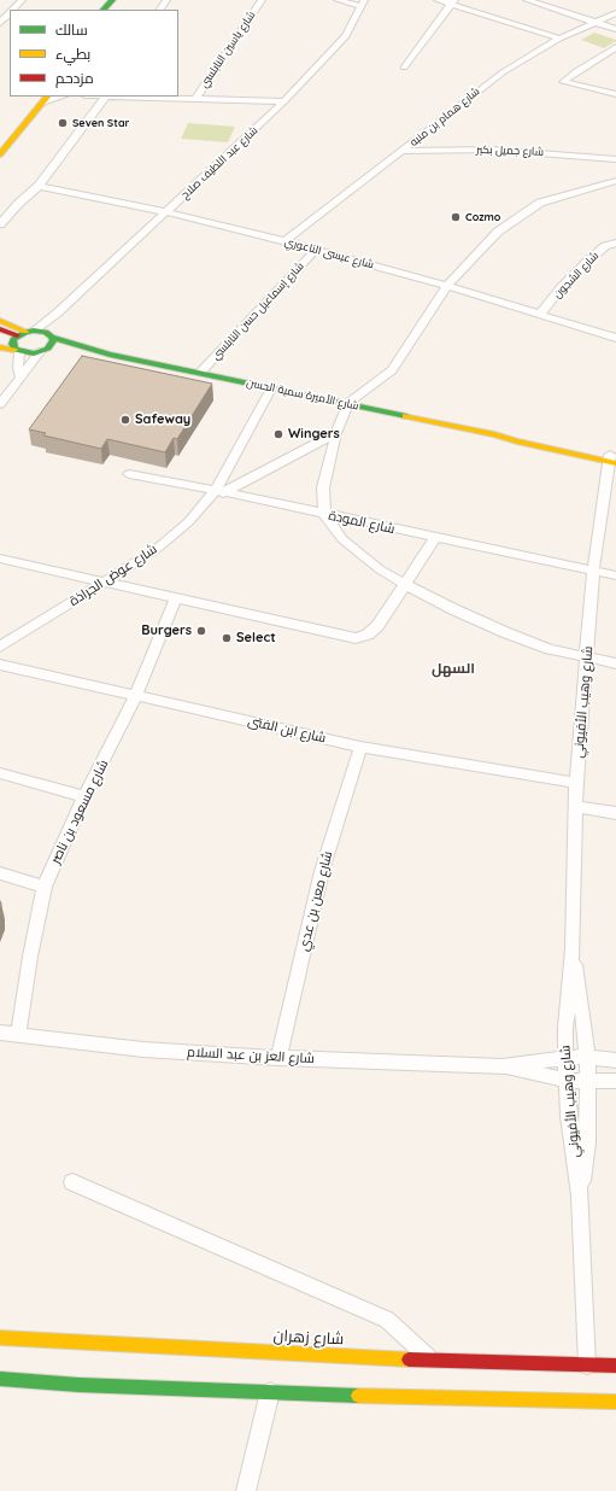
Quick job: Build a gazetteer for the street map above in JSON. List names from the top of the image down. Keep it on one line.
{"streets":{"main road":["شارع الأميرة سمية الحسن","شارع زهران"],"street":["شارع ياسين النابلسي","شارع همام بن منبه","شارع جميل بكير","شارع عبد اللطيف صلاح","شارع عيسى الناعوري","شارع الشجون","شارع إسماعيل حسن النابلسي","شارع المودة","شارع عوض الجراذة","شارع وهيب الأفيوني","شارع ابن الفتى","شارع مسعود بن ناصر","شارع معن بن عدي","شارع العز بن عبد السلام"]},"crossings":[["شارع همام بن منبه","شارع جميل بكير"],["شارع همام بن منبه","شارع عيسى الناعوري"],["شارع عبد اللطيف صلاح","شارع عيسى الناعوري"],["شارع عبد اللطيف صلاح","شارع الأميرة سمية الحسن"],["شارع عيسى الناعوري","شارع الشجون"],["شارع عيسى الناعوري","شارع إسماعيل حسن النابلسي"],["شارع إسماعيل حسن النابلسي","شارع الأميرة سمية الحسن"],["شارع الأميرة سمية الحسن","شارع عوض الجراذة"],["شارع الأميرة سمية الحسن","شارع وهيب الأفيوني"],["شارع المودة","شارع عوض الجراذة"],["شارع المودة","شارع وهيب الأفيوني"],["شارع وهيب الأفيوني","شارع ابن الفتى"],["شارع وهيب الأفيوني","شارع العز بن عبد السلام"],["شارع وهيب الأفيوني","شارع زهران"],["شارع ابن الفتى","شارع مسعود بن ناصر"],["شارع ابن الفتى","شارع معن بن عدي"],["شارع مسعود بن ناصر","شارع العز بن عبد السلام"],["شارع معن بن عدي","شارع العز بن عبد السلام"]],"districts":["السهل"],"places":["Seven Star","Cozmo","Safeway","Wingers","Burgers","Select"],"legend":["سالك","بطيء","مزدحم"]}
